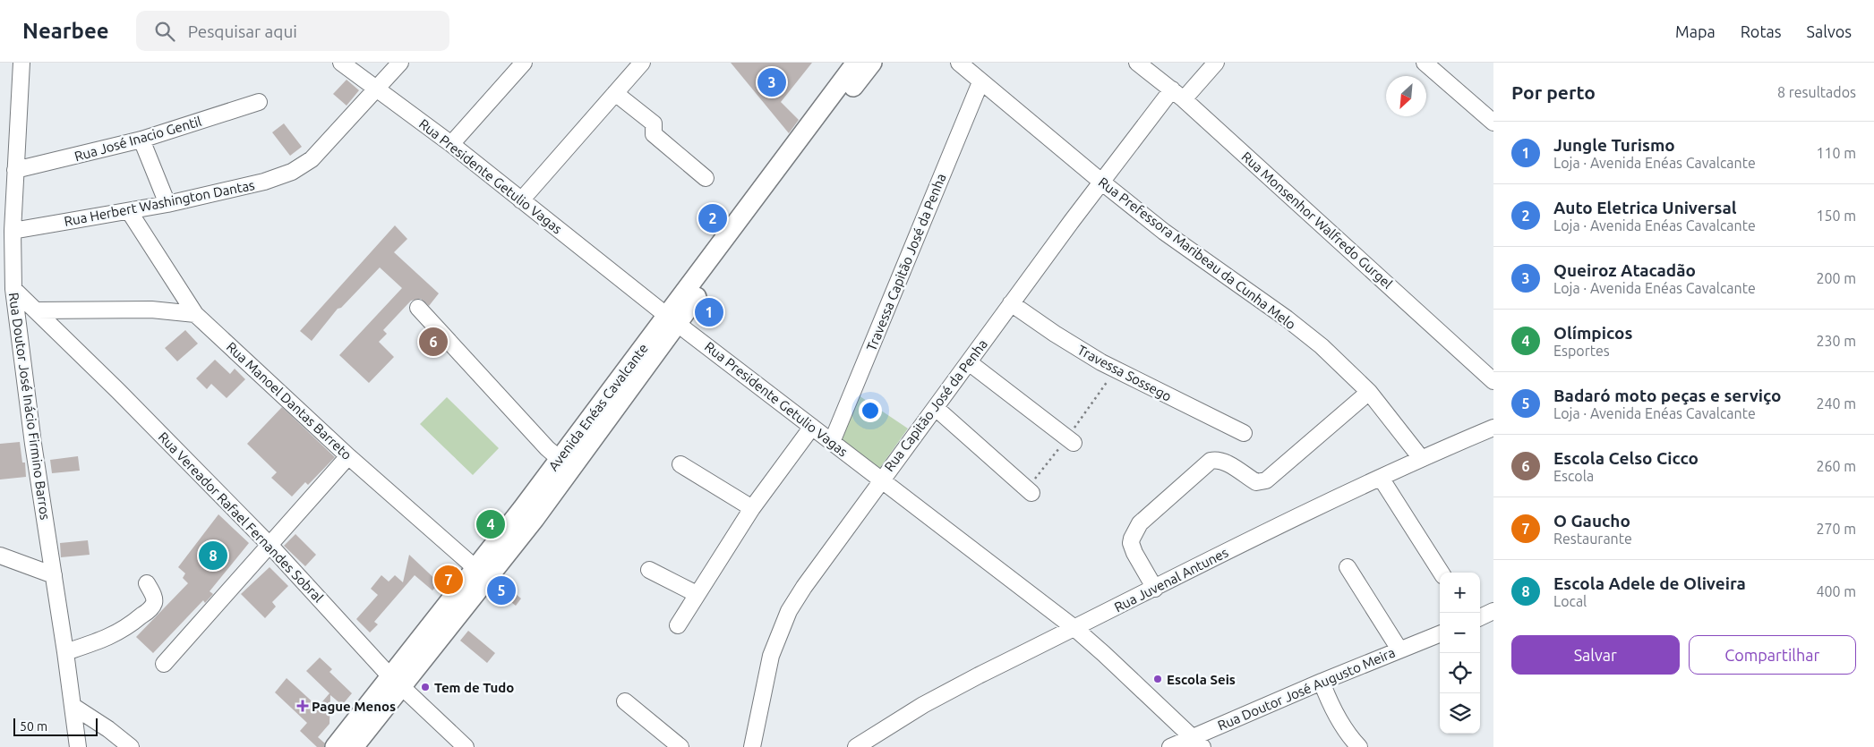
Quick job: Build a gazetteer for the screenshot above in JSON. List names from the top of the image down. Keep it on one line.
{"streets":{"main road":["Avenida Enéas Cavalcante"],"street":["Rua José Inacio Gentil","Rua Presidente Getulio Vagas","Rua Herbert Washington Dantas","Rua Monsenhor Walfredo Gurgel","Rua Prefessora Maribeau da Cunha Melo","Travessa Capitão José da Penha","Travessa Sossego","Rua Manoel Dantas Barreto","Rua Capitão José da Penha","Rua Doutor José Inácio Firmino Barros","Rua Vereador Rafael Fernandes Sobral","Rua Juvenal Antunes","Rua Doutor José Augusto Meira"]},"crossings":[["Rua José Inacio Gentil","Rua Doutor José Inácio Firmino Barros"],["Rua Presidente Getulio Vagas","Rua Herbert Washington Dantas"],["Rua Presidente Getulio Vagas","Travessa Capitão José da Penha"],["Rua Presidente Getulio Vagas","Rua Capitão José da Penha"],["Rua Presidente Getulio Vagas","Avenida Enéas Cavalcante"],["Rua Presidente Getulio Vagas","Rua Juvenal Antunes"],["Rua Presidente Getulio Vagas","Rua Doutor José Augusto Meira"],["Rua Herbert Washington Dantas","Rua Manoel Dantas Barreto"],["Rua Herbert Washington Dantas","Rua Doutor José Inácio Firmino Barros"],["Rua Monsenhor Walfredo Gurgel","Rua Capitão José da Penha"],["Rua Prefessora Maribeau da Cunha Melo","Travessa Capitão José da Penha"],["Rua Prefessora Maribeau da Cunha Melo","Rua Capitão José da Penha"],["Rua Prefessora Maribeau da Cunha Melo","Rua Juvenal Antunes"],["Travessa Sossego","Rua Capitão José da Penha"],["Rua Manoel Dantas Barreto","Avenida Enéas Cavalcante"],["Rua Doutor José Inácio Firmino Barros","Rua Vereador Rafael Fernandes Sobral"],["Avenida Enéas Cavalcante","Rua Vereador Rafael Fernandes Sobral"]],"places":{"other":["Escola Seis","Tem de Tudo"],"health":["Pague Menos"]},"scale_bar":"50 m","north":"bottom left","page":{"header":"Nearbee","search":"Pesquisar aqui","nav":["Mapa","Rotas","Salvos"],"heading":["Por perto","8 resultados"],"pins":["3","2","1","6","4","8","7","5"],"list":[{"mark":"1","name":"Jungle Turismo","note":"Loja · Avenida Enéas Cavalcante","value":"110 m"},{"mark":"2","name":"Auto Eletrica Universal","note":"Loja · Avenida Enéas Cavalcante","value":"150 m"},{"mark":"3","name":"Queiroz Atacadão","note":"Loja · Avenida Enéas Cavalcante","value":"200 m"},{"mark":"4","name":"Olímpicos","note":"Esportes","value":"230 m"},{"mark":"5","name":"Badaró moto peças e serviço","note":"Loja · Avenida Enéas Cavalcante","value":"240 m"},{"mark":"6","name":"Escola Celso Cicco","note":"Escola","value":"260 m"},{"mark":"7","name":"O Gaucho","note":"Restaurante","value":"270 m"},{"mark":"8","name":"Escola Adele de Oliveira","note":"Local","value":"400 m"}],"map_buttons":["+","−"],"buttons":["Salvar","Compartilhar"],"scale":"50 m"}}
